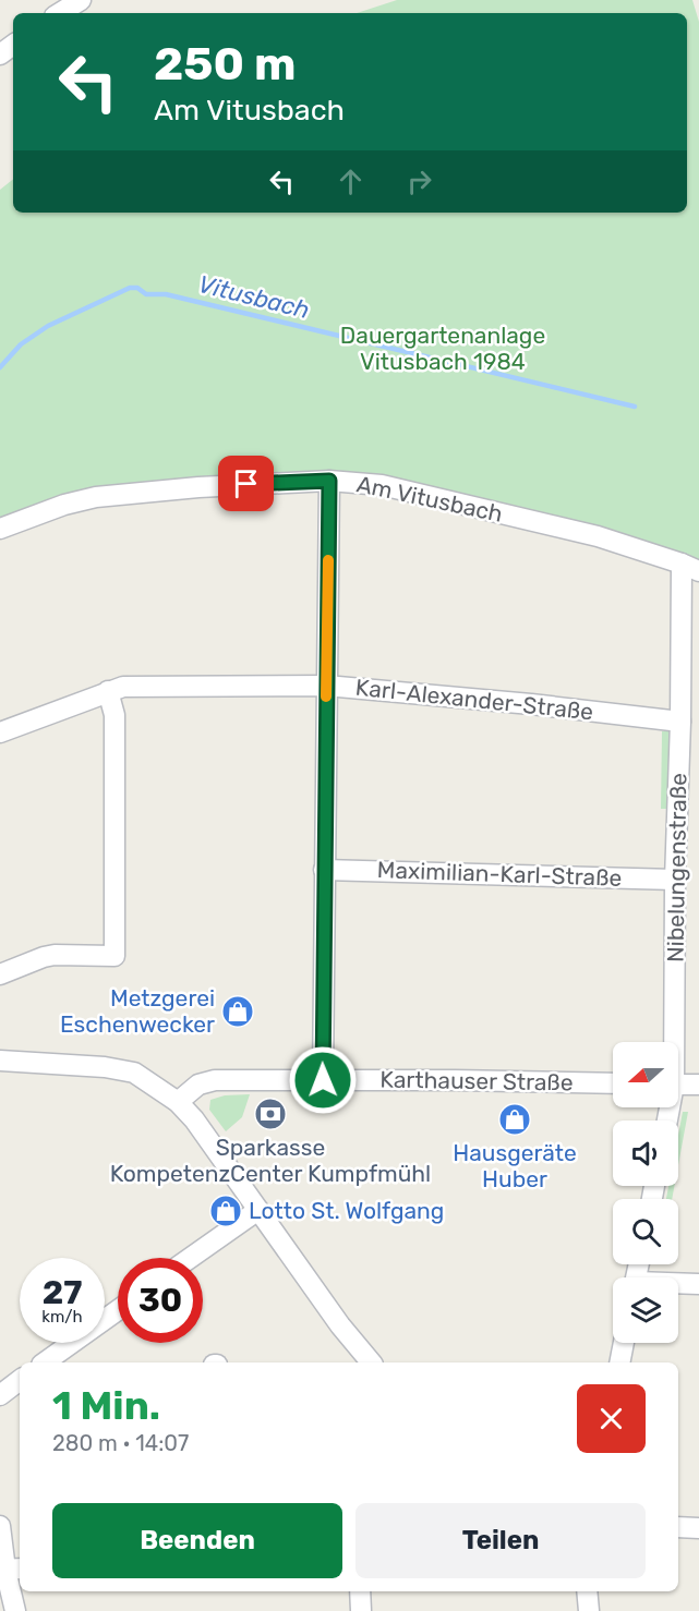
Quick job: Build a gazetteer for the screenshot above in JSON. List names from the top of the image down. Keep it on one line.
{"streets":{"street":["Am Vitusbach","Karl-Alexander-Straße","Nibelungenstraße","Maximilian-Karl-Straße","Karthauser Straße"]},"crossings":[["Am Vitusbach","Nibelungenstraße"],["Karl-Alexander-Straße","Nibelungenstraße"],["Nibelungenstraße","Maximilian-Karl-Straße"]],"water":["Vitusbach"],"parks":["Dauergartenanlage Vitusbach 1984"],"places":{"shop":["Metzgerei Eschenwecker","Hausgeräte Huber","Lotto St. Wolfgang"],"bank":["Sparkasse KompetenzCenter Kumpfmühl"]},"north":"left","page":{"turn":["250 m","Am Vitusbach"],"speed":"27 km/h","limit":"30","heading":["1 Min.","280 m · 14:07"],"buttons":["Beenden","Teilen"]}}
